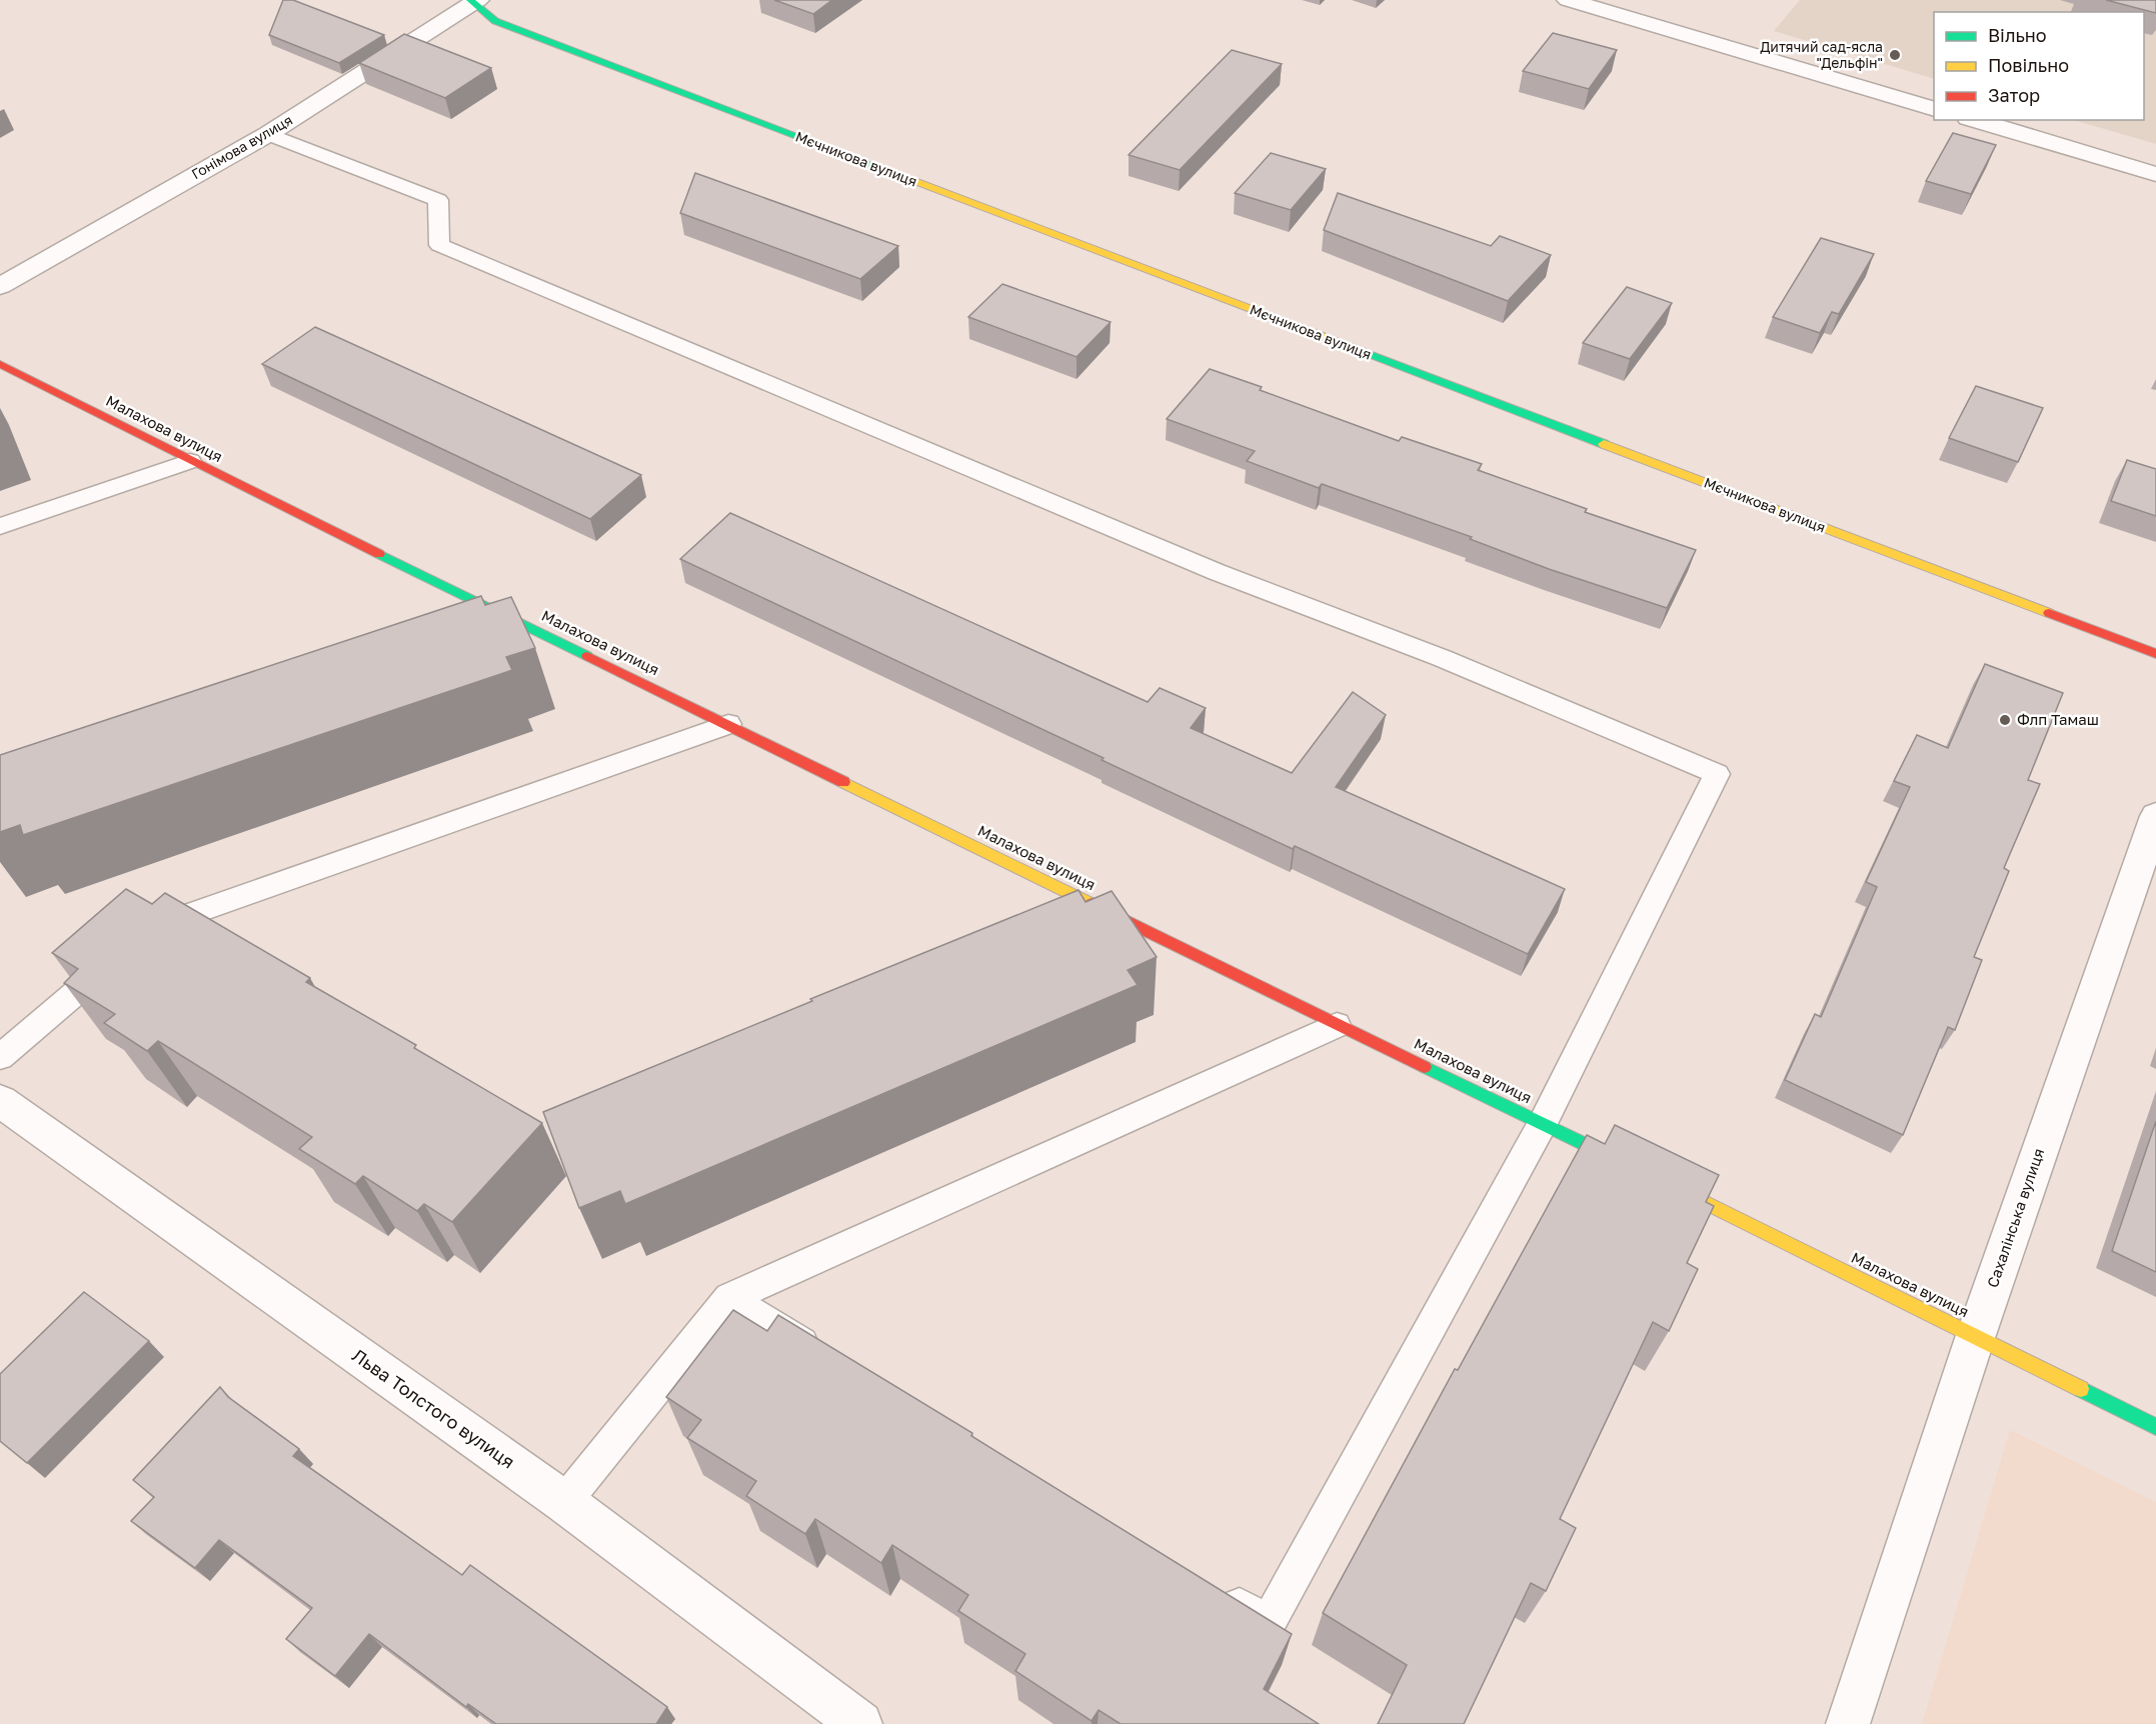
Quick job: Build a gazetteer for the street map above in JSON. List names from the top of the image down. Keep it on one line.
{"streets":{"street":["Гонімова вулиця","Мєчникова вулиця","Малахова вулиця","Сахалінська вулиця","Льва Толстого вулиця"]},"crossings":[["Гонімова вулиця","Мєчникова вулиця"],["Малахова вулиця","Сахалінська вулиця"]],"places":["Дитячий сад-ясла \"Дельфін\"","Флп Тамаш"],"legend":["Вільно","Повільно","Затор"]}
